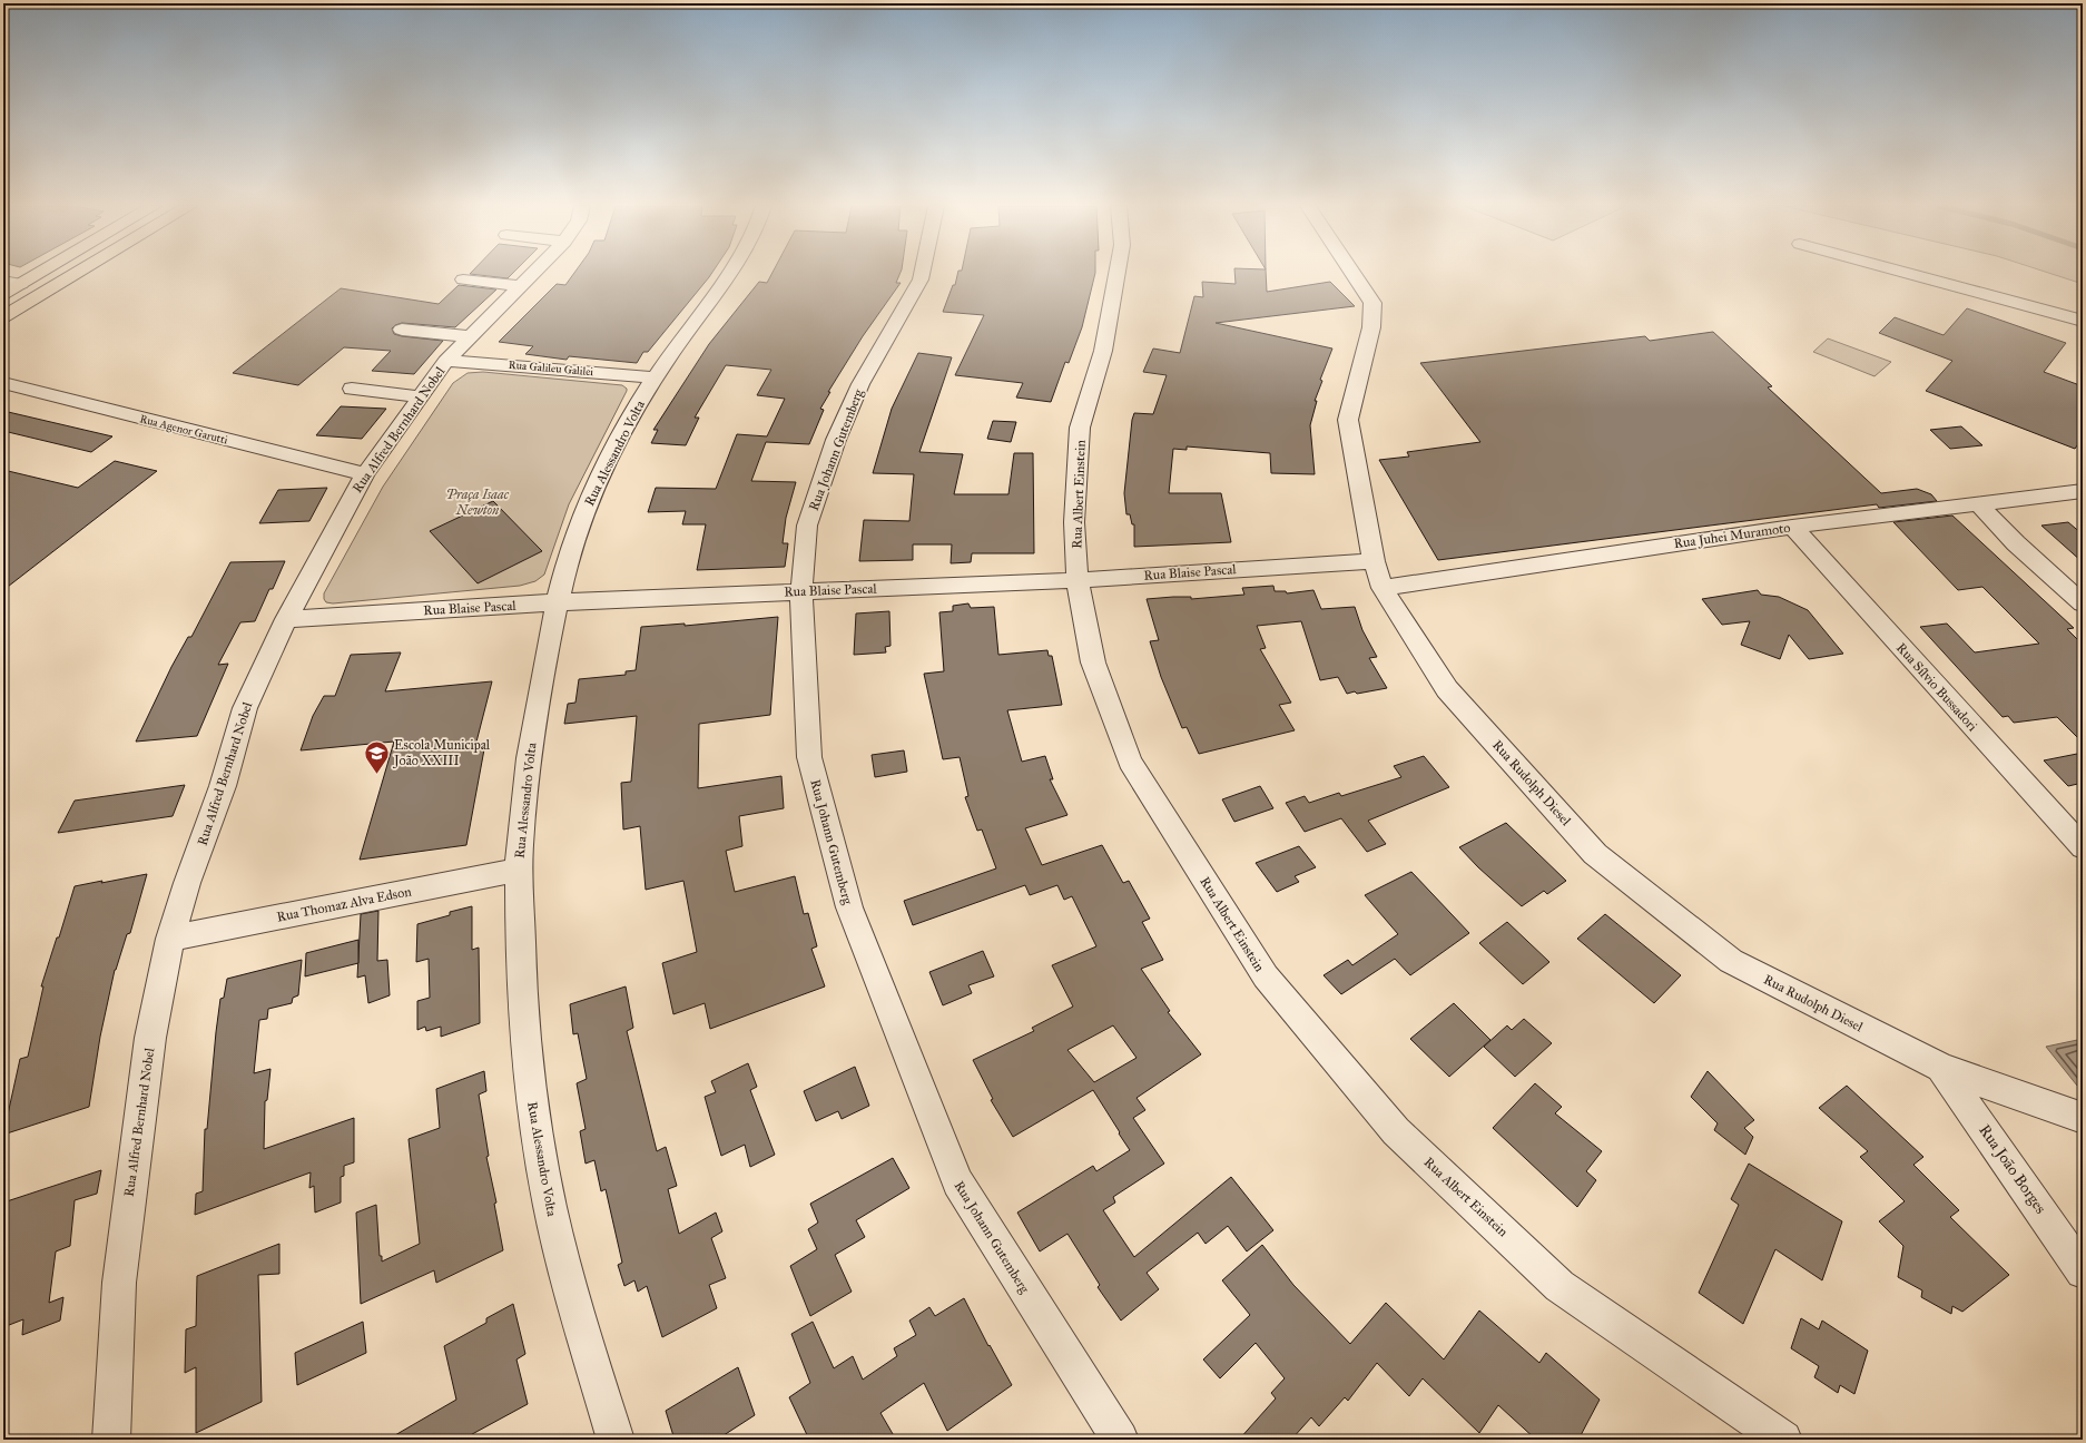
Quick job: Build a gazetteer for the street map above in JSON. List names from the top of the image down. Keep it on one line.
{"streets":{"street":["Rua Galileu Galilei","Rua Agenor Garutti","Rua Alfred Bernhard Nobel","Rua Johann Gutemberg","Rua Alessandro Volta","Rua Albert Einstein","Rua Juhei Muramoto","Rua Blaise Pascal","Rua Sílvio Bussadori","Rua Rudolph Diesel","Rua Thomaz Alva Edson","Rua João Borges"]},"crossings":[["Rua Galileu Galilei","Rua Alfred Bernhard Nobel"],["Rua Galileu Galilei","Rua Alessandro Volta"],["Rua Agenor Garutti","Rua Alfred Bernhard Nobel"],["Rua Alfred Bernhard Nobel","Rua Blaise Pascal"],["Rua Alfred Bernhard Nobel","Rua Thomaz Alva Edson"],["Rua Johann Gutemberg","Rua Blaise Pascal"],["Rua Alessandro Volta","Rua Blaise Pascal"],["Rua Alessandro Volta","Rua Thomaz Alva Edson"],["Rua Albert Einstein","Rua Blaise Pascal"],["Rua Juhei Muramoto","Rua Sílvio Bussadori"],["Rua Juhei Muramoto","Rua Rudolph Diesel"],["Rua Blaise Pascal","Rua Rudolph Diesel"],["Rua Rudolph Diesel","Rua João Borges"]],"parks":["Praça Isaac Newton"],"places":{"school or university":["Escola Municipal João XXIII"]}}
